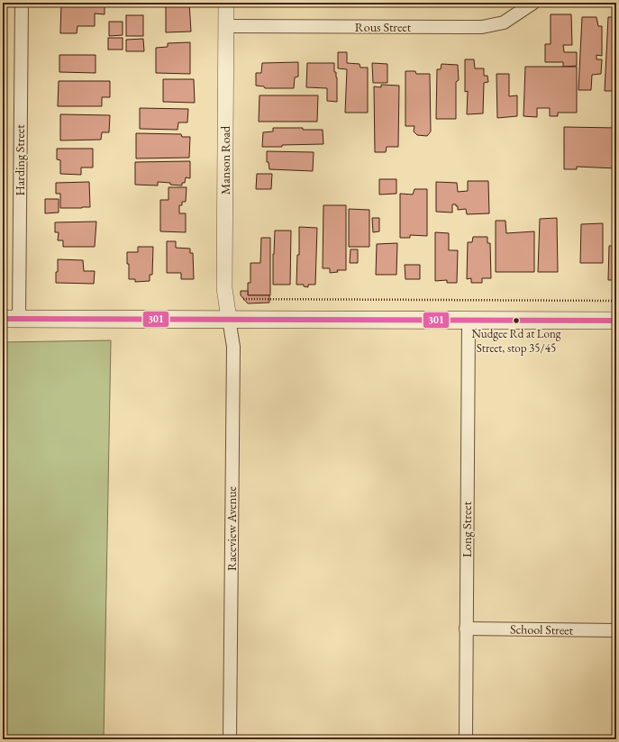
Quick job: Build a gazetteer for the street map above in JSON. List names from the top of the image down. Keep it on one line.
{"streets":{"street":["Rous Street","Harding Street","Manson Road","Raceview Avenue","Long Street","School Street"]},"crossings":[["Rous Street","Manson Road"],["Manson Road","Raceview Avenue"],["Long Street","School Street"]],"places":["Nudgee Rd at Long Street, stop 35/45"],"lines":["transit line 301"]}
